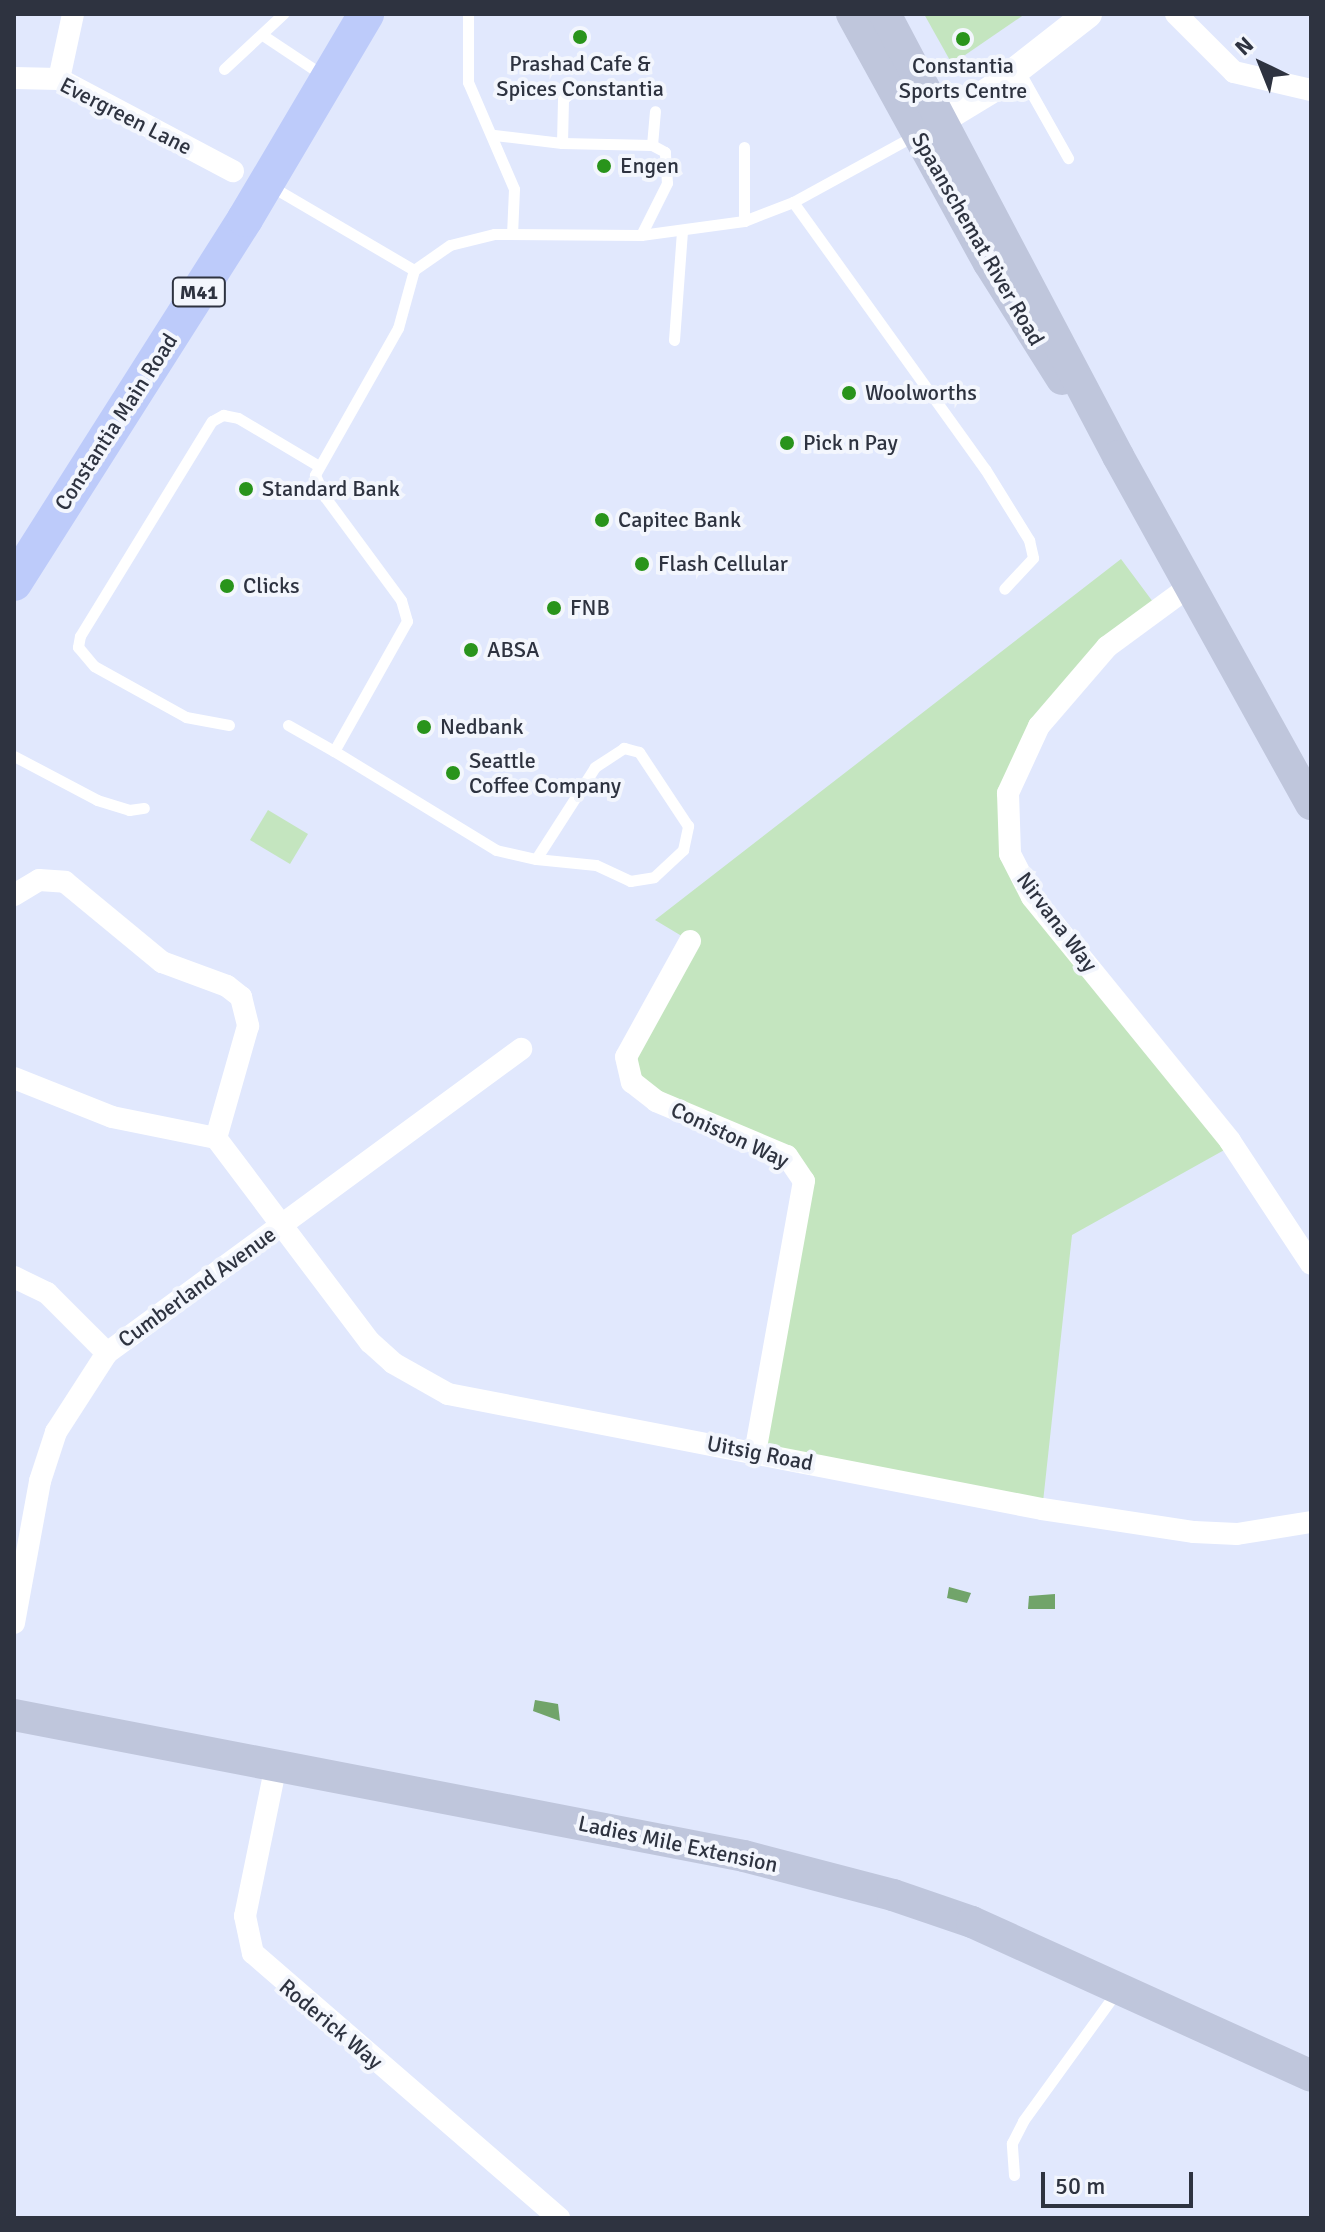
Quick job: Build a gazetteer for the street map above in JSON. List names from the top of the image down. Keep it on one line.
{"streets":{"main road":["Spaanschemat River Road","M41","Constantia Main Road","Ladies Mile Extension"],"street":["Evergreen Lane","Nirvana Way","Coniston Way","Cumberland Avenue","Uitsig Road","Roderick Way"]},"crossings":[["Spaanschemat River Road","Nirvana Way"],["Coniston Way","Uitsig Road"],["Cumberland Avenue","Uitsig Road"],["Ladies Mile Extension","Roderick Way"]],"places":["Prashad Cafe & Spices Constantia","Constantia Sports Centre","Engen","Woolworths","Pick n Pay","Standard Bank","Capitec Bank","Flash Cellular","Clicks","FNB","ABSA","Nedbank","Seattle Coffee Company"],"scale_bar":"50 m","north":"top left"}
